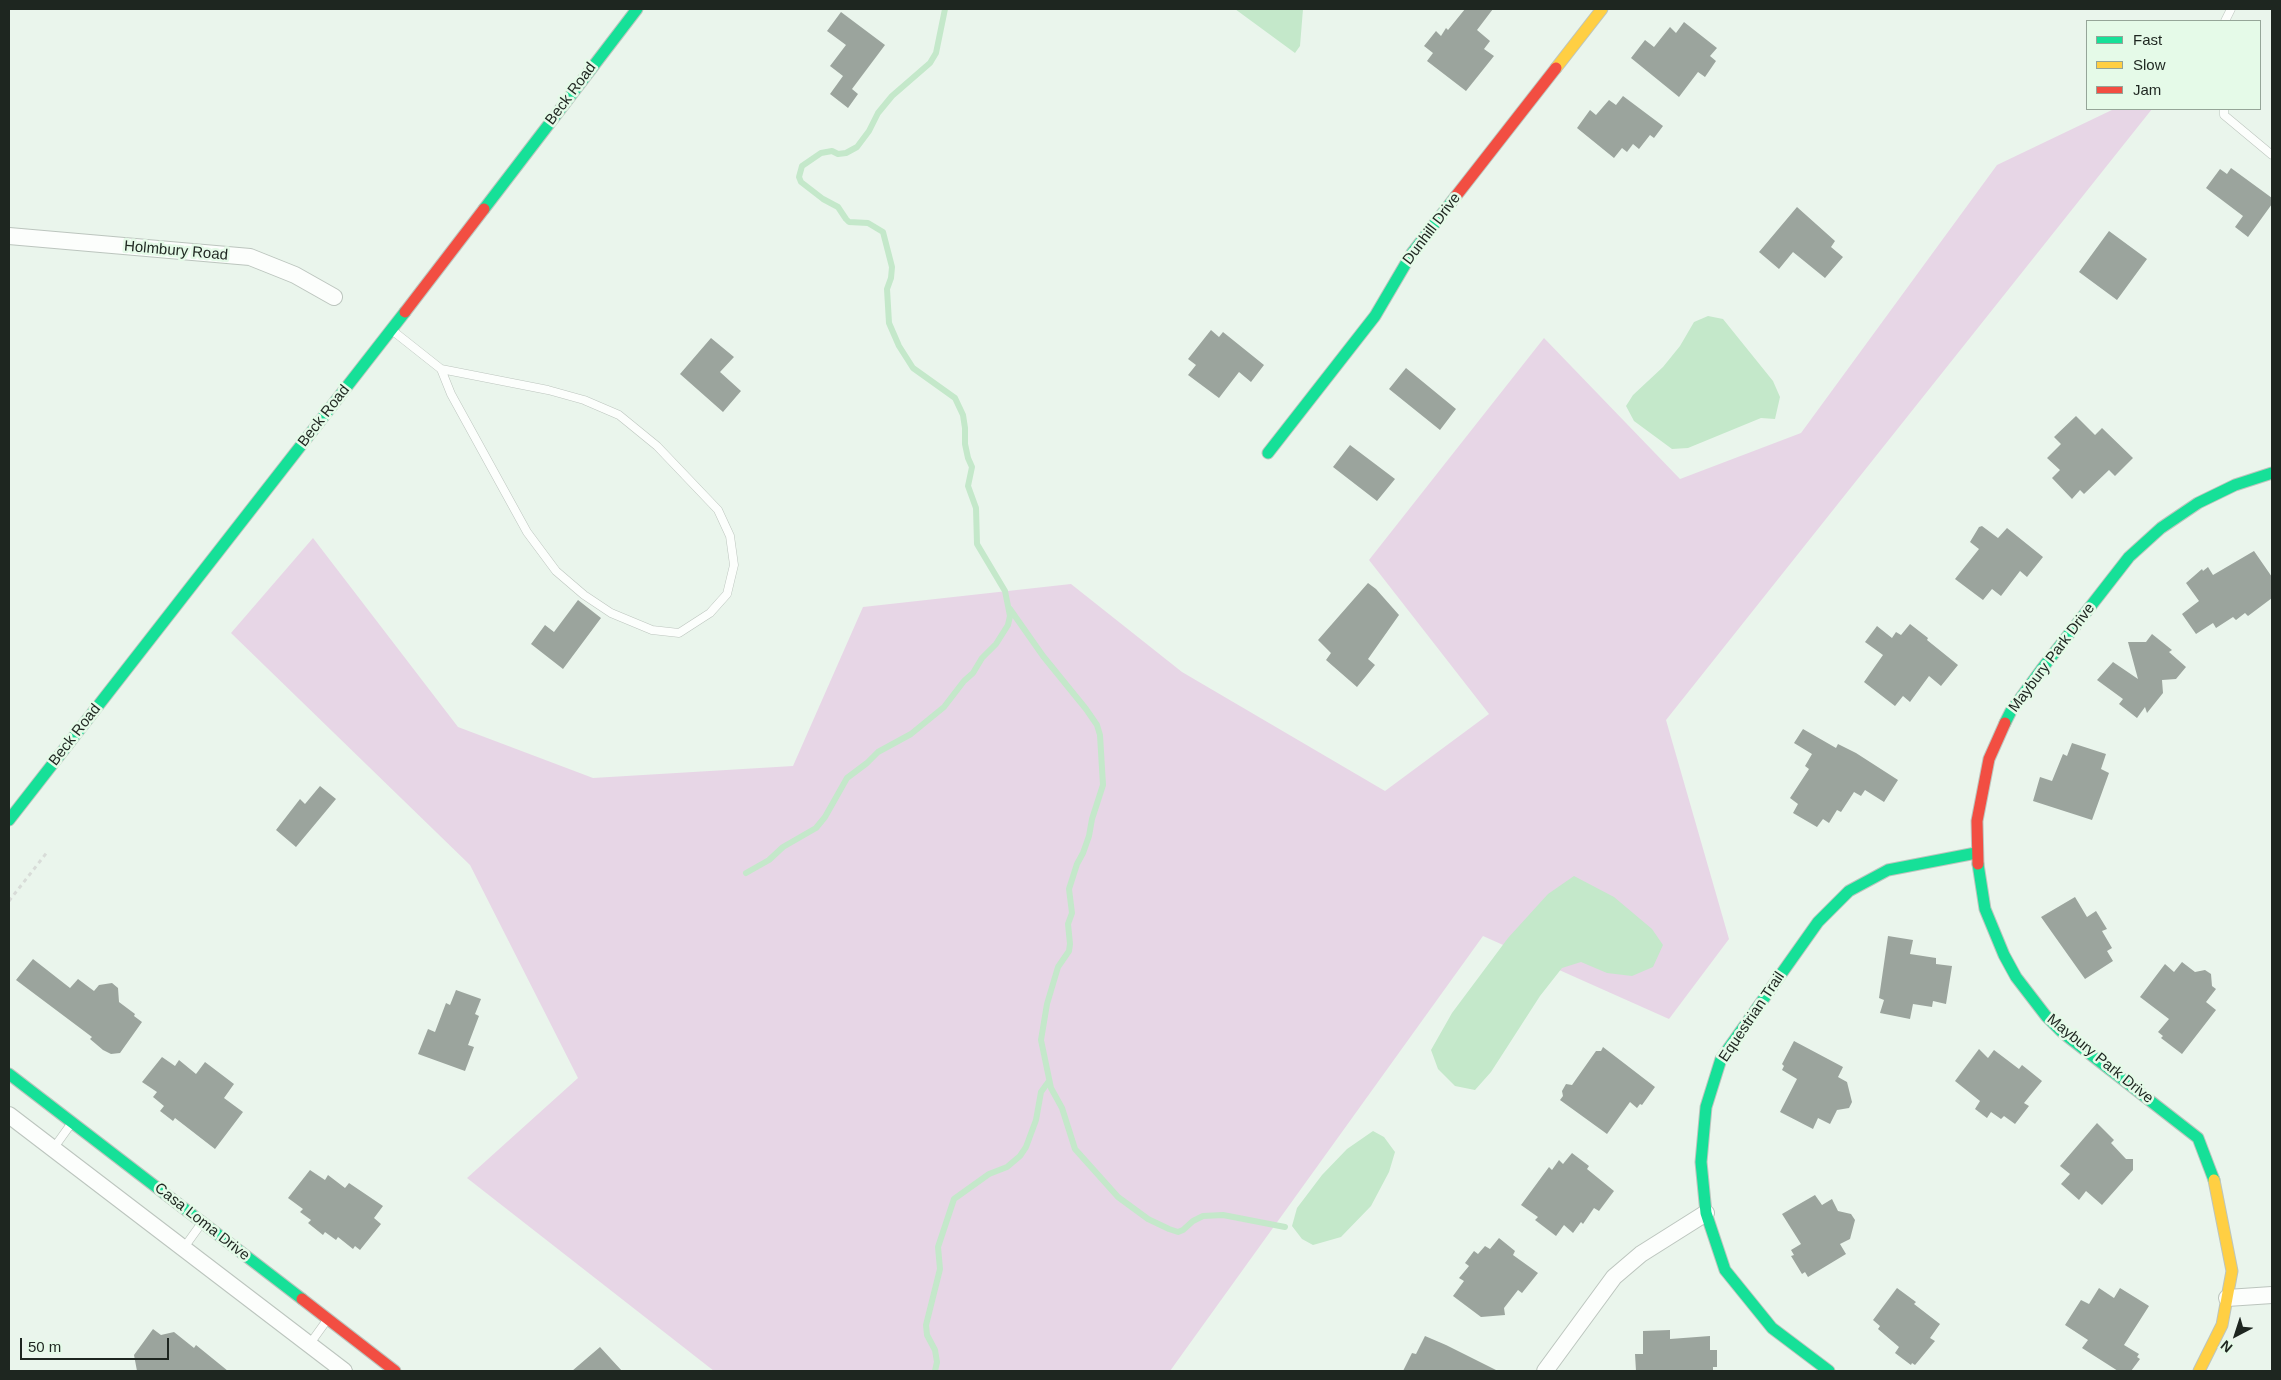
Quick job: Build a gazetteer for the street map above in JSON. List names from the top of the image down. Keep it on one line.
{"streets":{"street":["Beck Road","Dunhill Drive","Holmbury Road","Maybury Park Drive","Equestrian Trail","Casa Loma Drive"]},"crossings":[["Maybury Park Drive","Equestrian Trail"]],"legend":["Fast","Slow","Jam"],"scale_bar":"50 m","north":"bottom left"}
